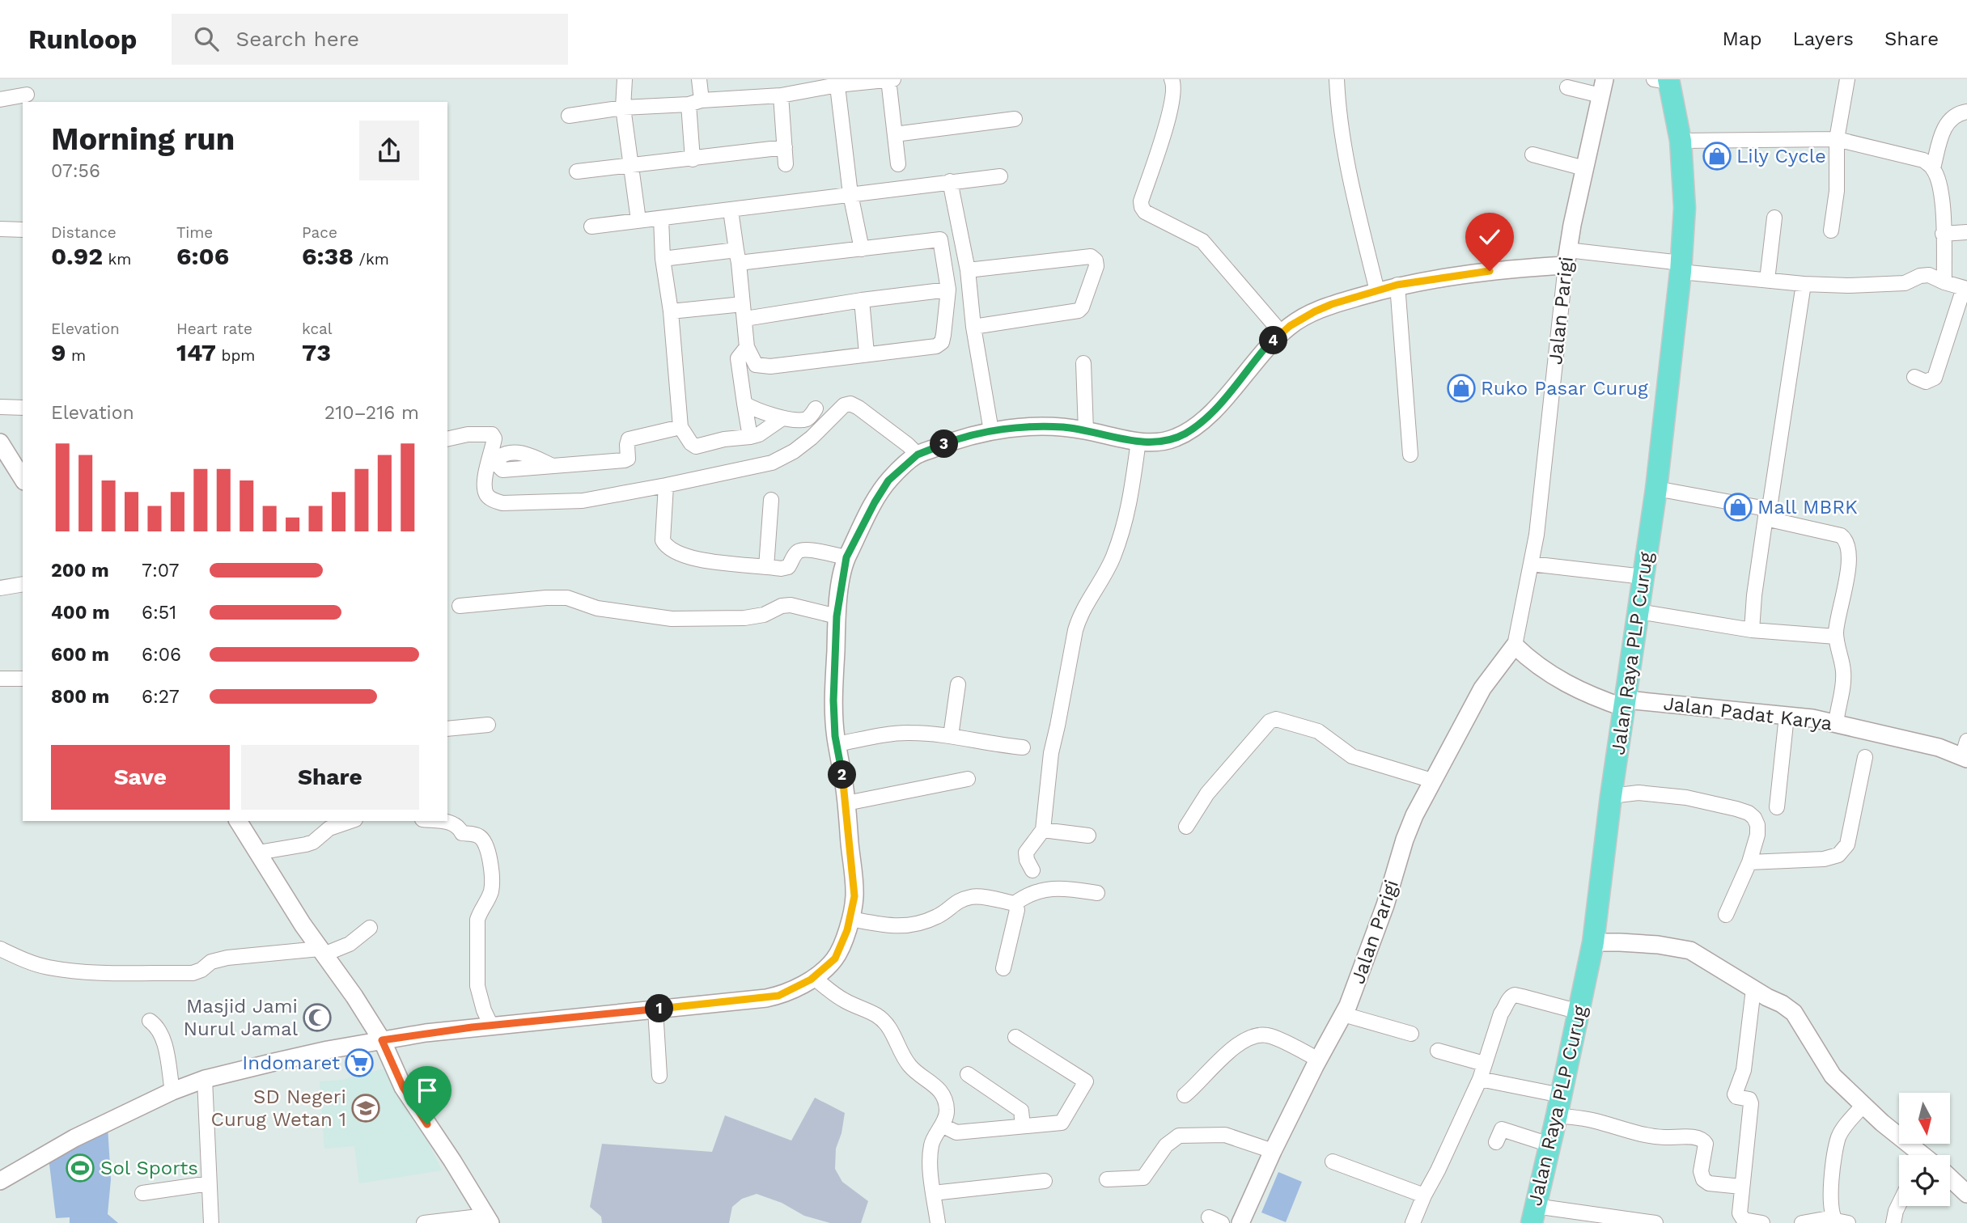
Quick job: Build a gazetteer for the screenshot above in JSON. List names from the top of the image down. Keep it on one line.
{"streets":{"main road":["Jalan Raya PLP Curug"],"street":["Jalan Parigi","Jalan Padat Karya"]},"crossings":[["Jalan Raya PLP Curug","Jalan Padat Karya"]],"places":{"shop":["Lily Cycle","Ruko Pasar Curug","Mall MBRK"],"mosque":["Masjid Jami Nurul Jamal"],"supermarket":["Indomaret"],"school or university":["SD Negeri Curug Wetan 1"],"sports":["Sol Sports"]},"north":"bottom","page":{"header":"Runloop","search":"Search here","nav":["Map","Layers","Share"],"heading":["Morning run","07:56"],"stats":[["Distance","0.92 km"],["Time","6:06"],["Pace","6:38 /km"],["Elevation","9 m"],["Heart rate","147 bpm"],["kcal","73"]],"pins":["4","3","2","1"],"chart":["Elevation","210–216 m"],"list":[{"name":"200 m","note":"7:07"},{"name":"400 m","note":"6:51"},{"name":"600 m","note":"6:06"},{"name":"800 m","note":"6:27"}],"buttons":["Save","Share"]}}
